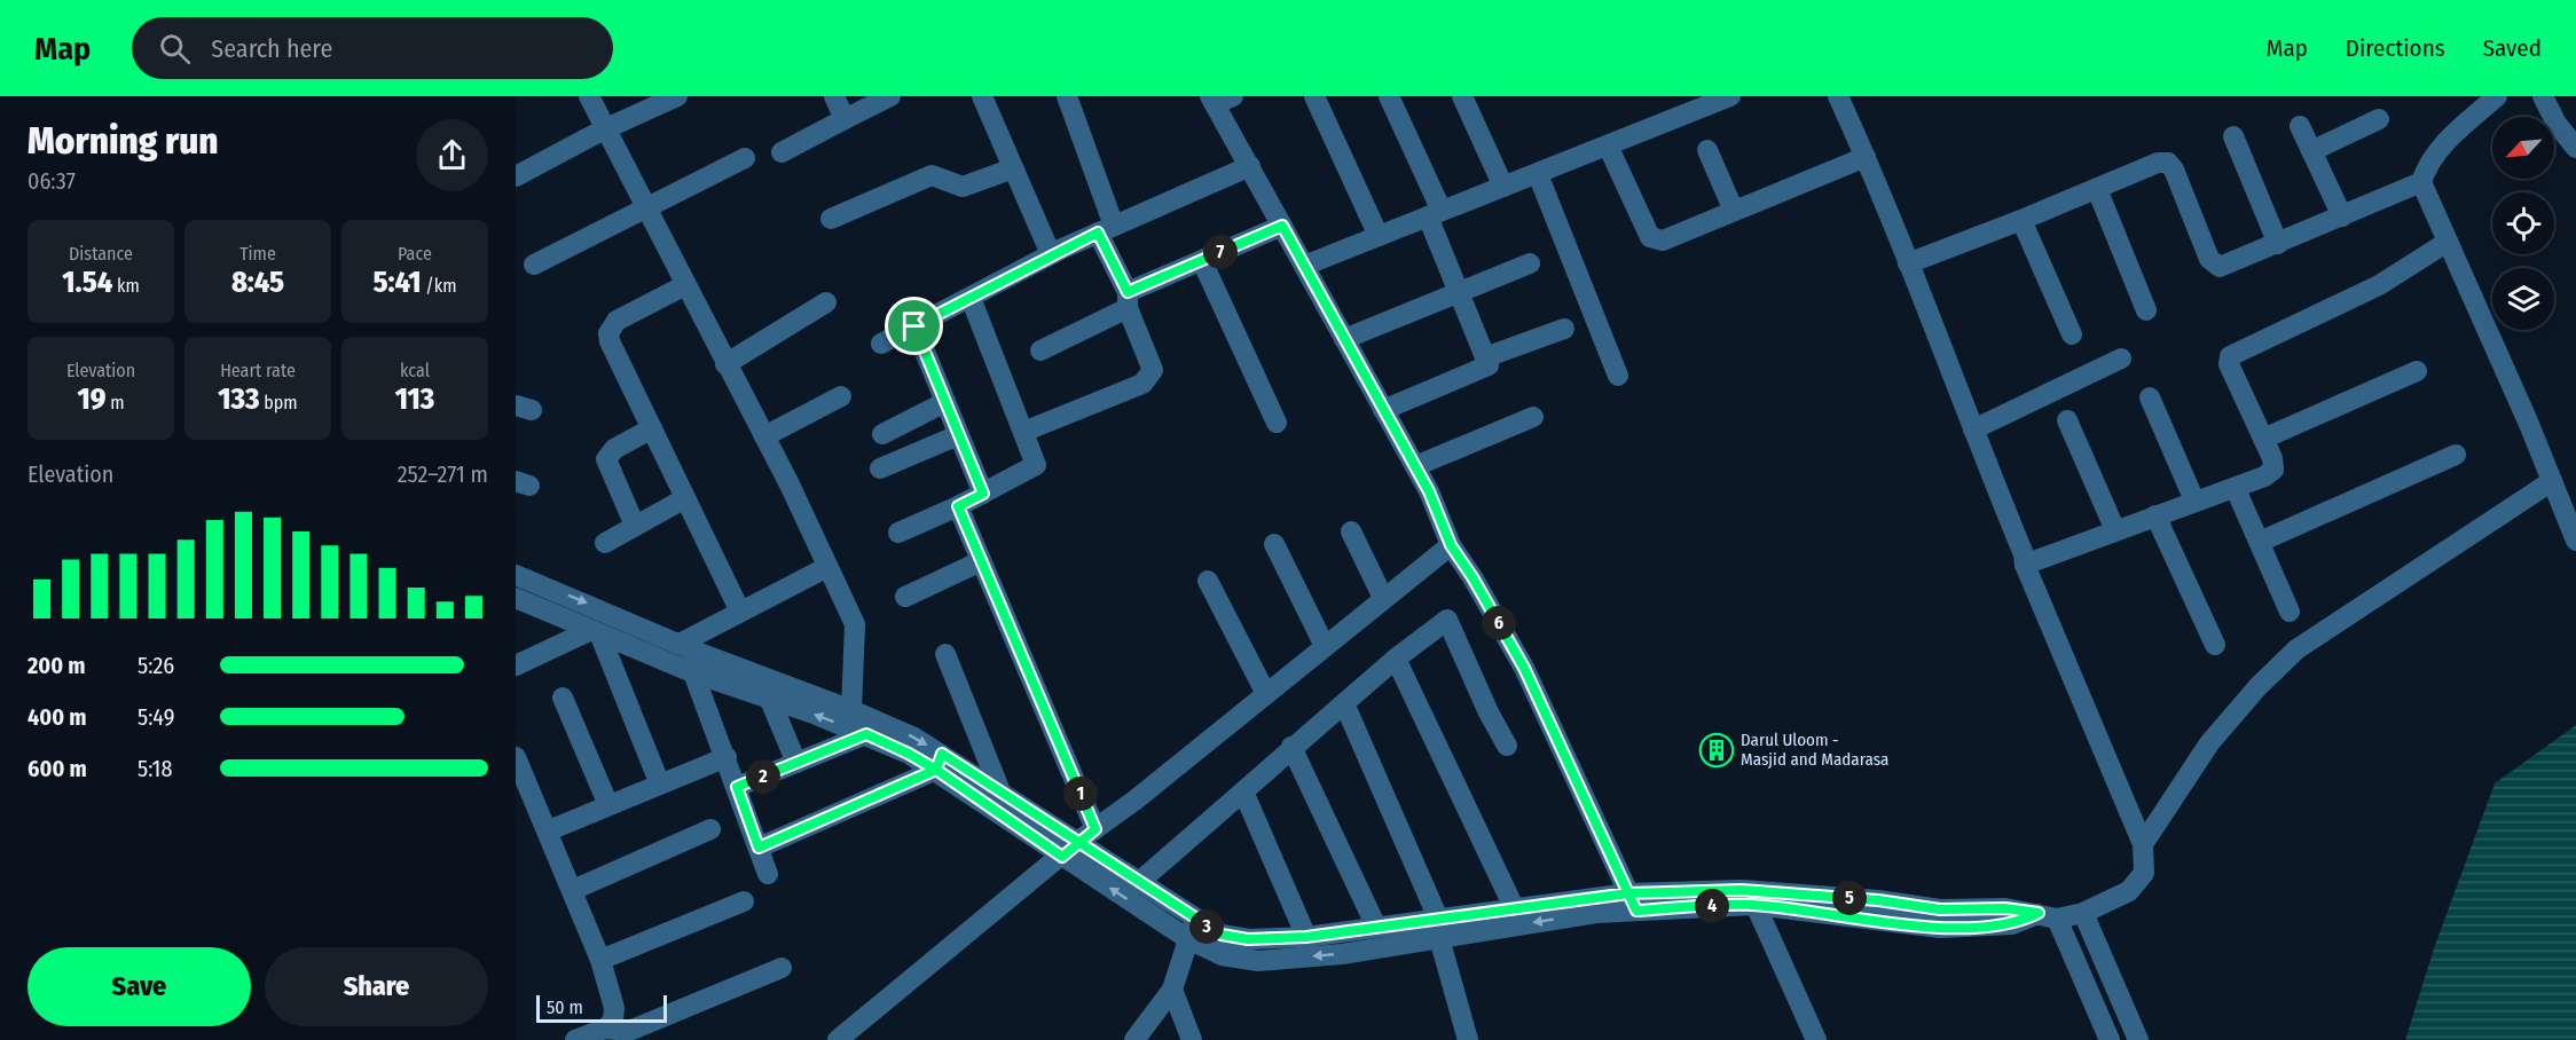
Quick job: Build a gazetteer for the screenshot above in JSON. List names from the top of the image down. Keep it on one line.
{"places":{"building":["Darul Uloom - Masjid and Madarasa"]},"scale_bar":"50 m","north":"bottom left","page":{"header":"Map","search":"Search here","nav":["Map","Directions","Saved"],"heading":["Morning run","06:37"],"stats":[["Distance","1.54 km"],["Time","8:45"],["Pace","5:41 /km"],["Elevation","19 m"],["Heart rate","133 bpm"],["kcal","113"]],"pins":["7","6","2","1","5","4","3"],"chart":["Elevation","252–271 m"],"list":[{"name":"200 m","note":"5:26"},{"name":"400 m","note":"5:49"},{"name":"600 m","note":"5:18"}],"buttons":["Save","Share"],"scale":"50 m"}}
